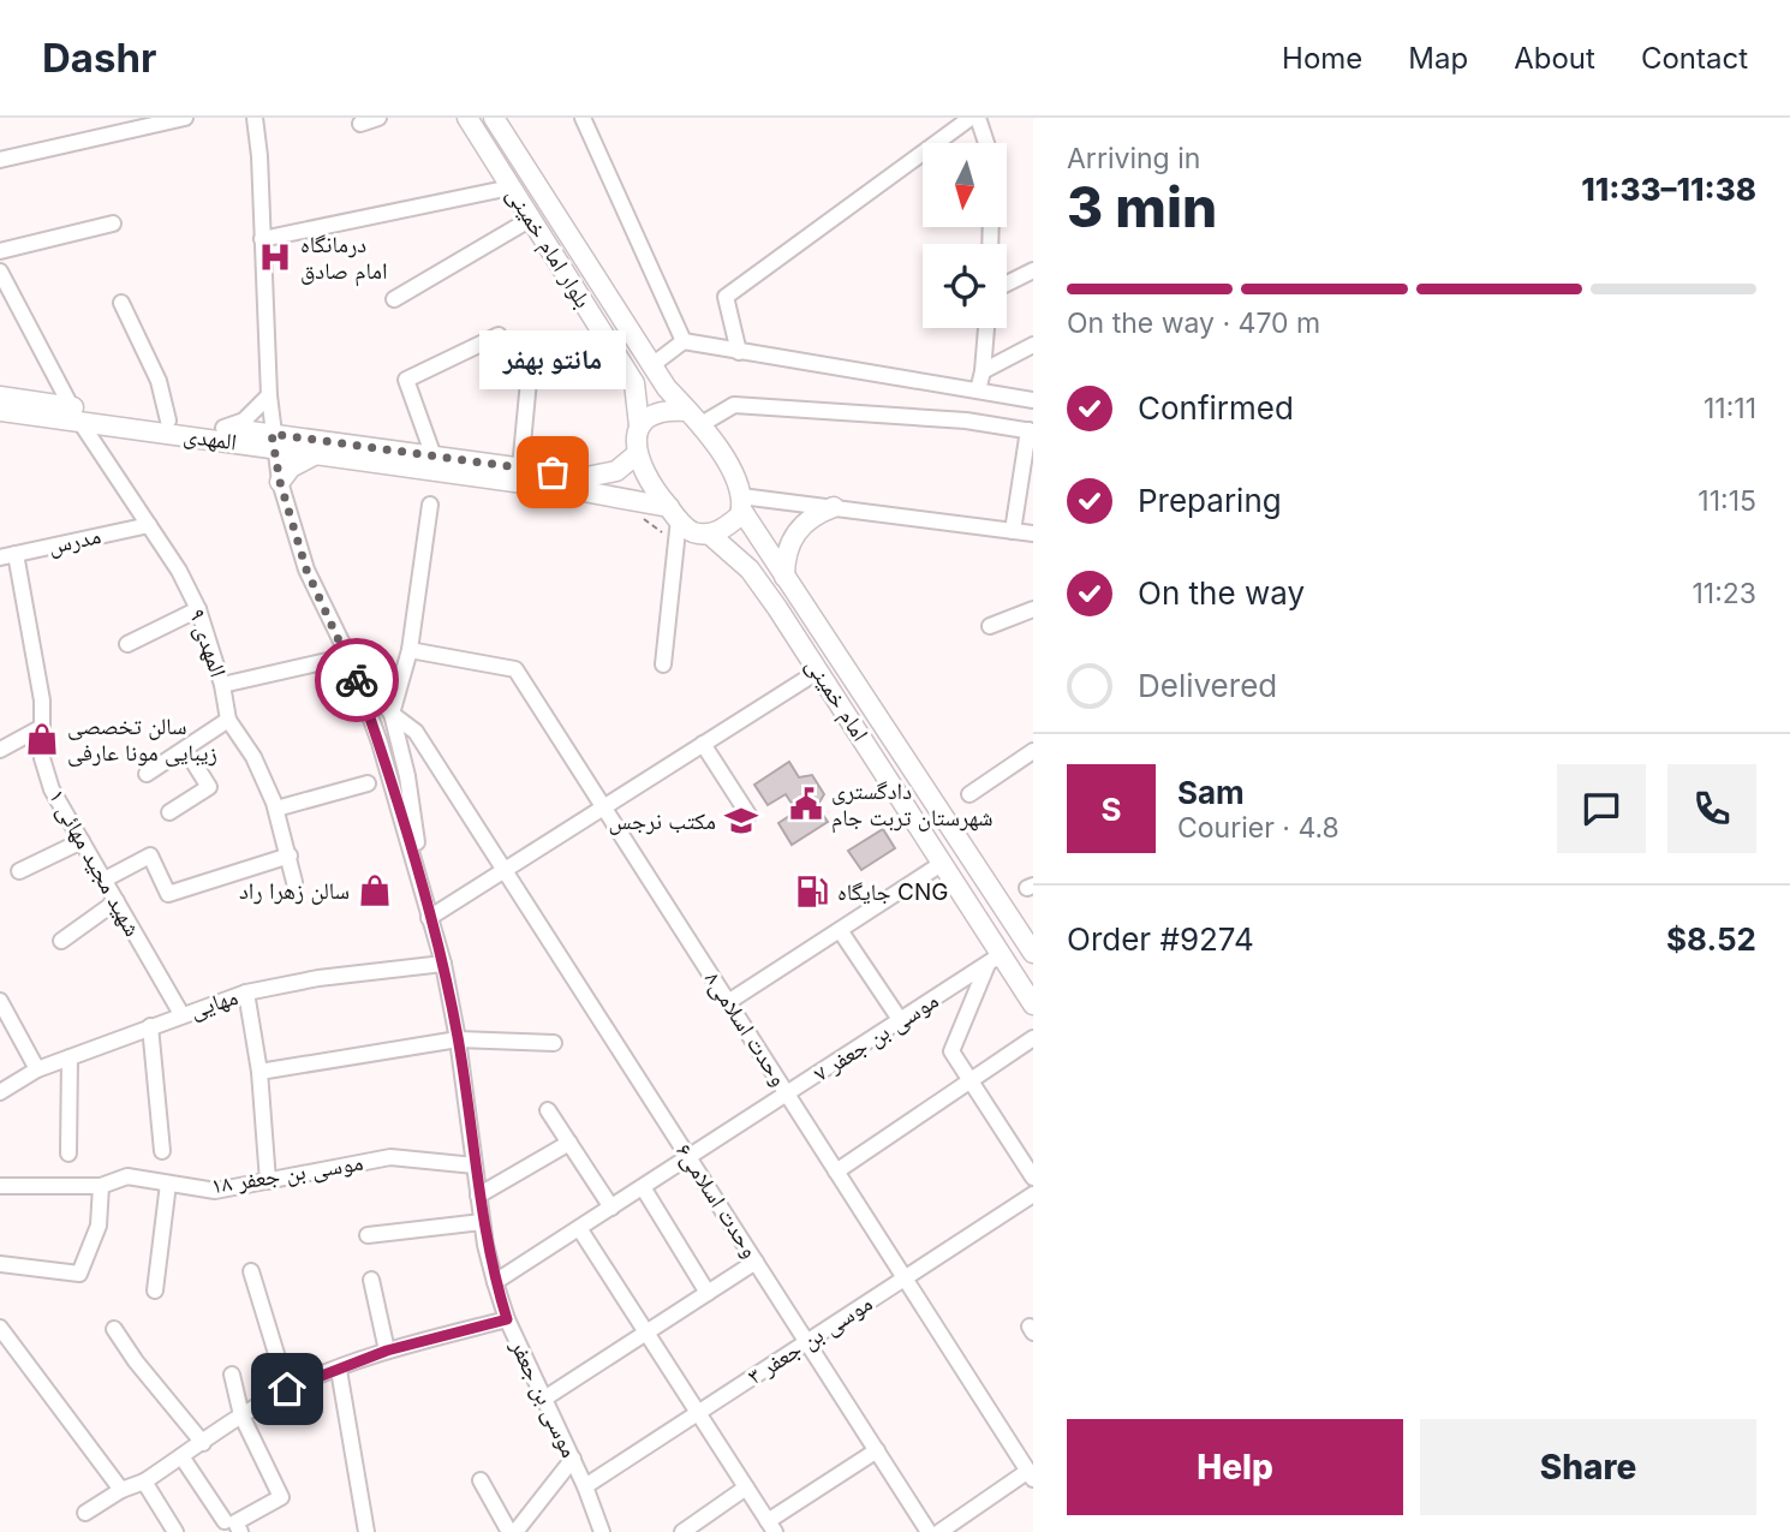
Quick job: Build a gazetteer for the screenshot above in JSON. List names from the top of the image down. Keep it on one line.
{"streets":{"main road":["بلوار امام خمینی","المهدی","امام خمینی"],"street":["مدرس","المهدی ۹","شهید مجید مهائی ۱","مهایی","وحدت اسلامی۸","موسی بن جعفر ۷","موسی بن جعفر ۱۸","وحدت اسلامی۶","موسی بن جعفر ۳","موسی بن جعفر"]},"crossings":[["بلوار امام خمینی","المهدی"],["بلوار امام خمینی","امام خمینی"],["المهدی","المهدی ۹"],["المهدی","امام خمینی"],["المهدی","موسی بن جعفر"],["مدرس","المهدی ۹"],["مدرس","شهید مجید مهائی ۱"],["امام خمینی","موسی بن جعفر ۷"],["شهید مجید مهائی ۱","مهایی"],["مهایی","موسی بن جعفر"],["وحدت اسلامی۸","موسی بن جعفر ۷"],["وحدت اسلامی۸","موسی بن جعفر ۳"],["موسی بن جعفر ۷","وحدت اسلامی۶"],["موسی بن جعفر ۷","موسی بن جعفر"],["موسی بن جعفر ۱۸","موسی بن جعفر"],["وحدت اسلامی۶","موسی بن جعفر ۳"],["وحدت اسلامی۶","موسی بن جعفر"],["موسی بن جعفر ۳","موسی بن جعفر"]],"places":{"hospital":["درمانگاه امام صادق"],"other":["مانتو بهفر"],"shop":["سالن تخصصی زیبایی مونا عارفی","سالن زهرا راد"],"public building":["دادگستری شهرستان تربت جام"],"school or university":["مكتب نرجس"],"fuel station":["جایگاه CNG"]},"north":"bottom","page":{"header":"Dashr","nav":["Home","Map","About","Contact"],"heading":["3 min","Arriving in","11:33–11:38"],"panel":["Sam","Courier · 4.8","Order #9274","$8.52"],"bar":"On the way · 470 m","bubble":"مانتو بهفر","list":[["Confirmed","11:11"],["Preparing","11:15"],["On the way","11:23"],"Delivered"],"round":"S","buttons":["Help","Share"]}}
